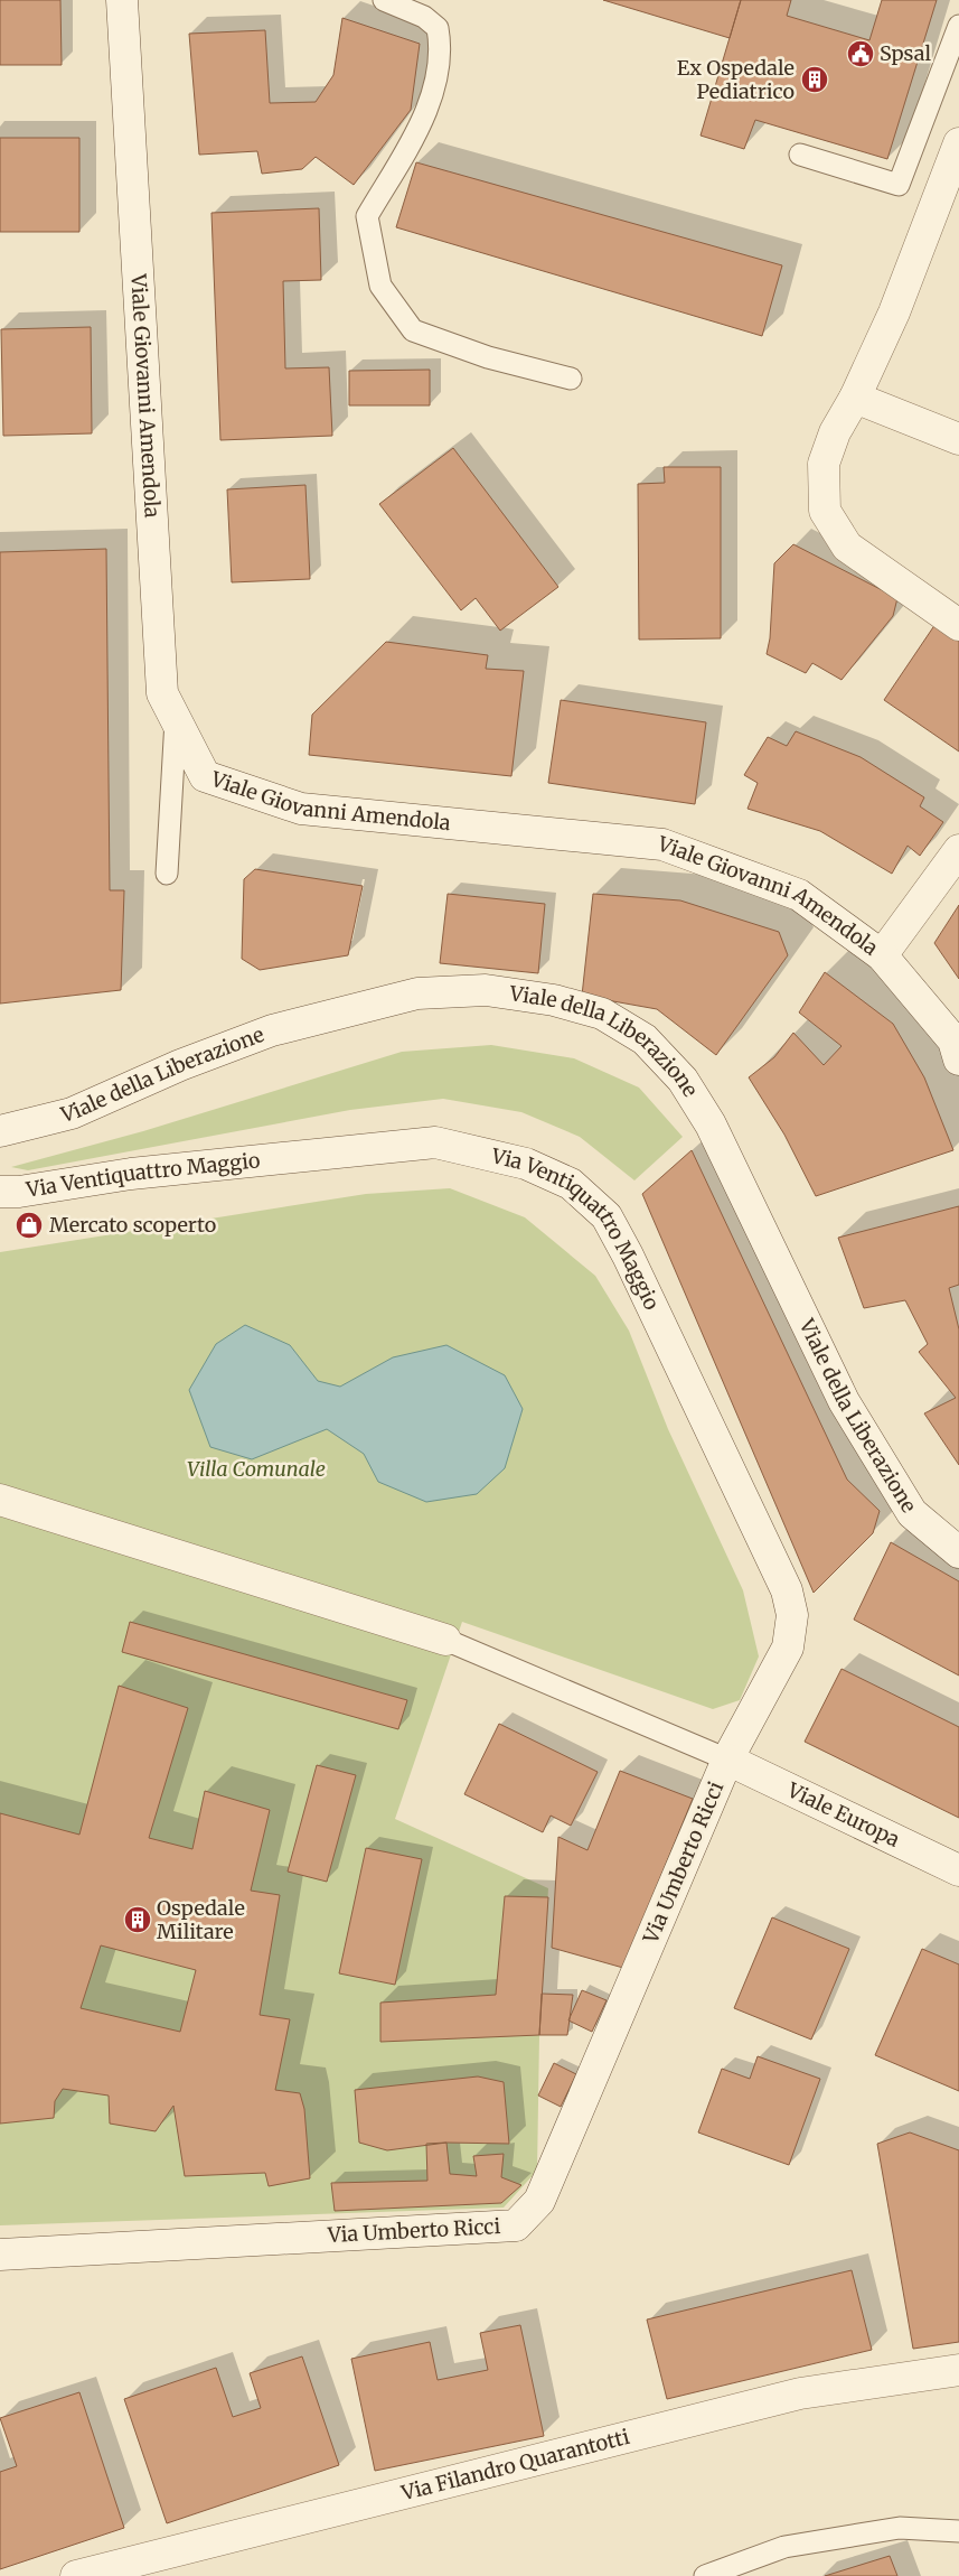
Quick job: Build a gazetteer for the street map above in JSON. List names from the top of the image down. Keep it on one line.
{"streets":{"street":["Viale Giovanni Amendola","Viale della Liberazione","Via Ventiquattro Maggio","Viale Europa","Via Umberto Ricci","Via Filandro Quarantotti"]},"crossings":[["Via Ventiquattro Maggio","Viale Europa"],["Via Ventiquattro Maggio","Via Umberto Ricci"],["Viale Europa","Via Umberto Ricci"]],"parks":["Villa Comunale"],"places":{"public building":["Spsal"],"building":["Ex Ospedale Pediatrico","Ospedale Militare"],"shop":["Mercato scoperto"]}}
